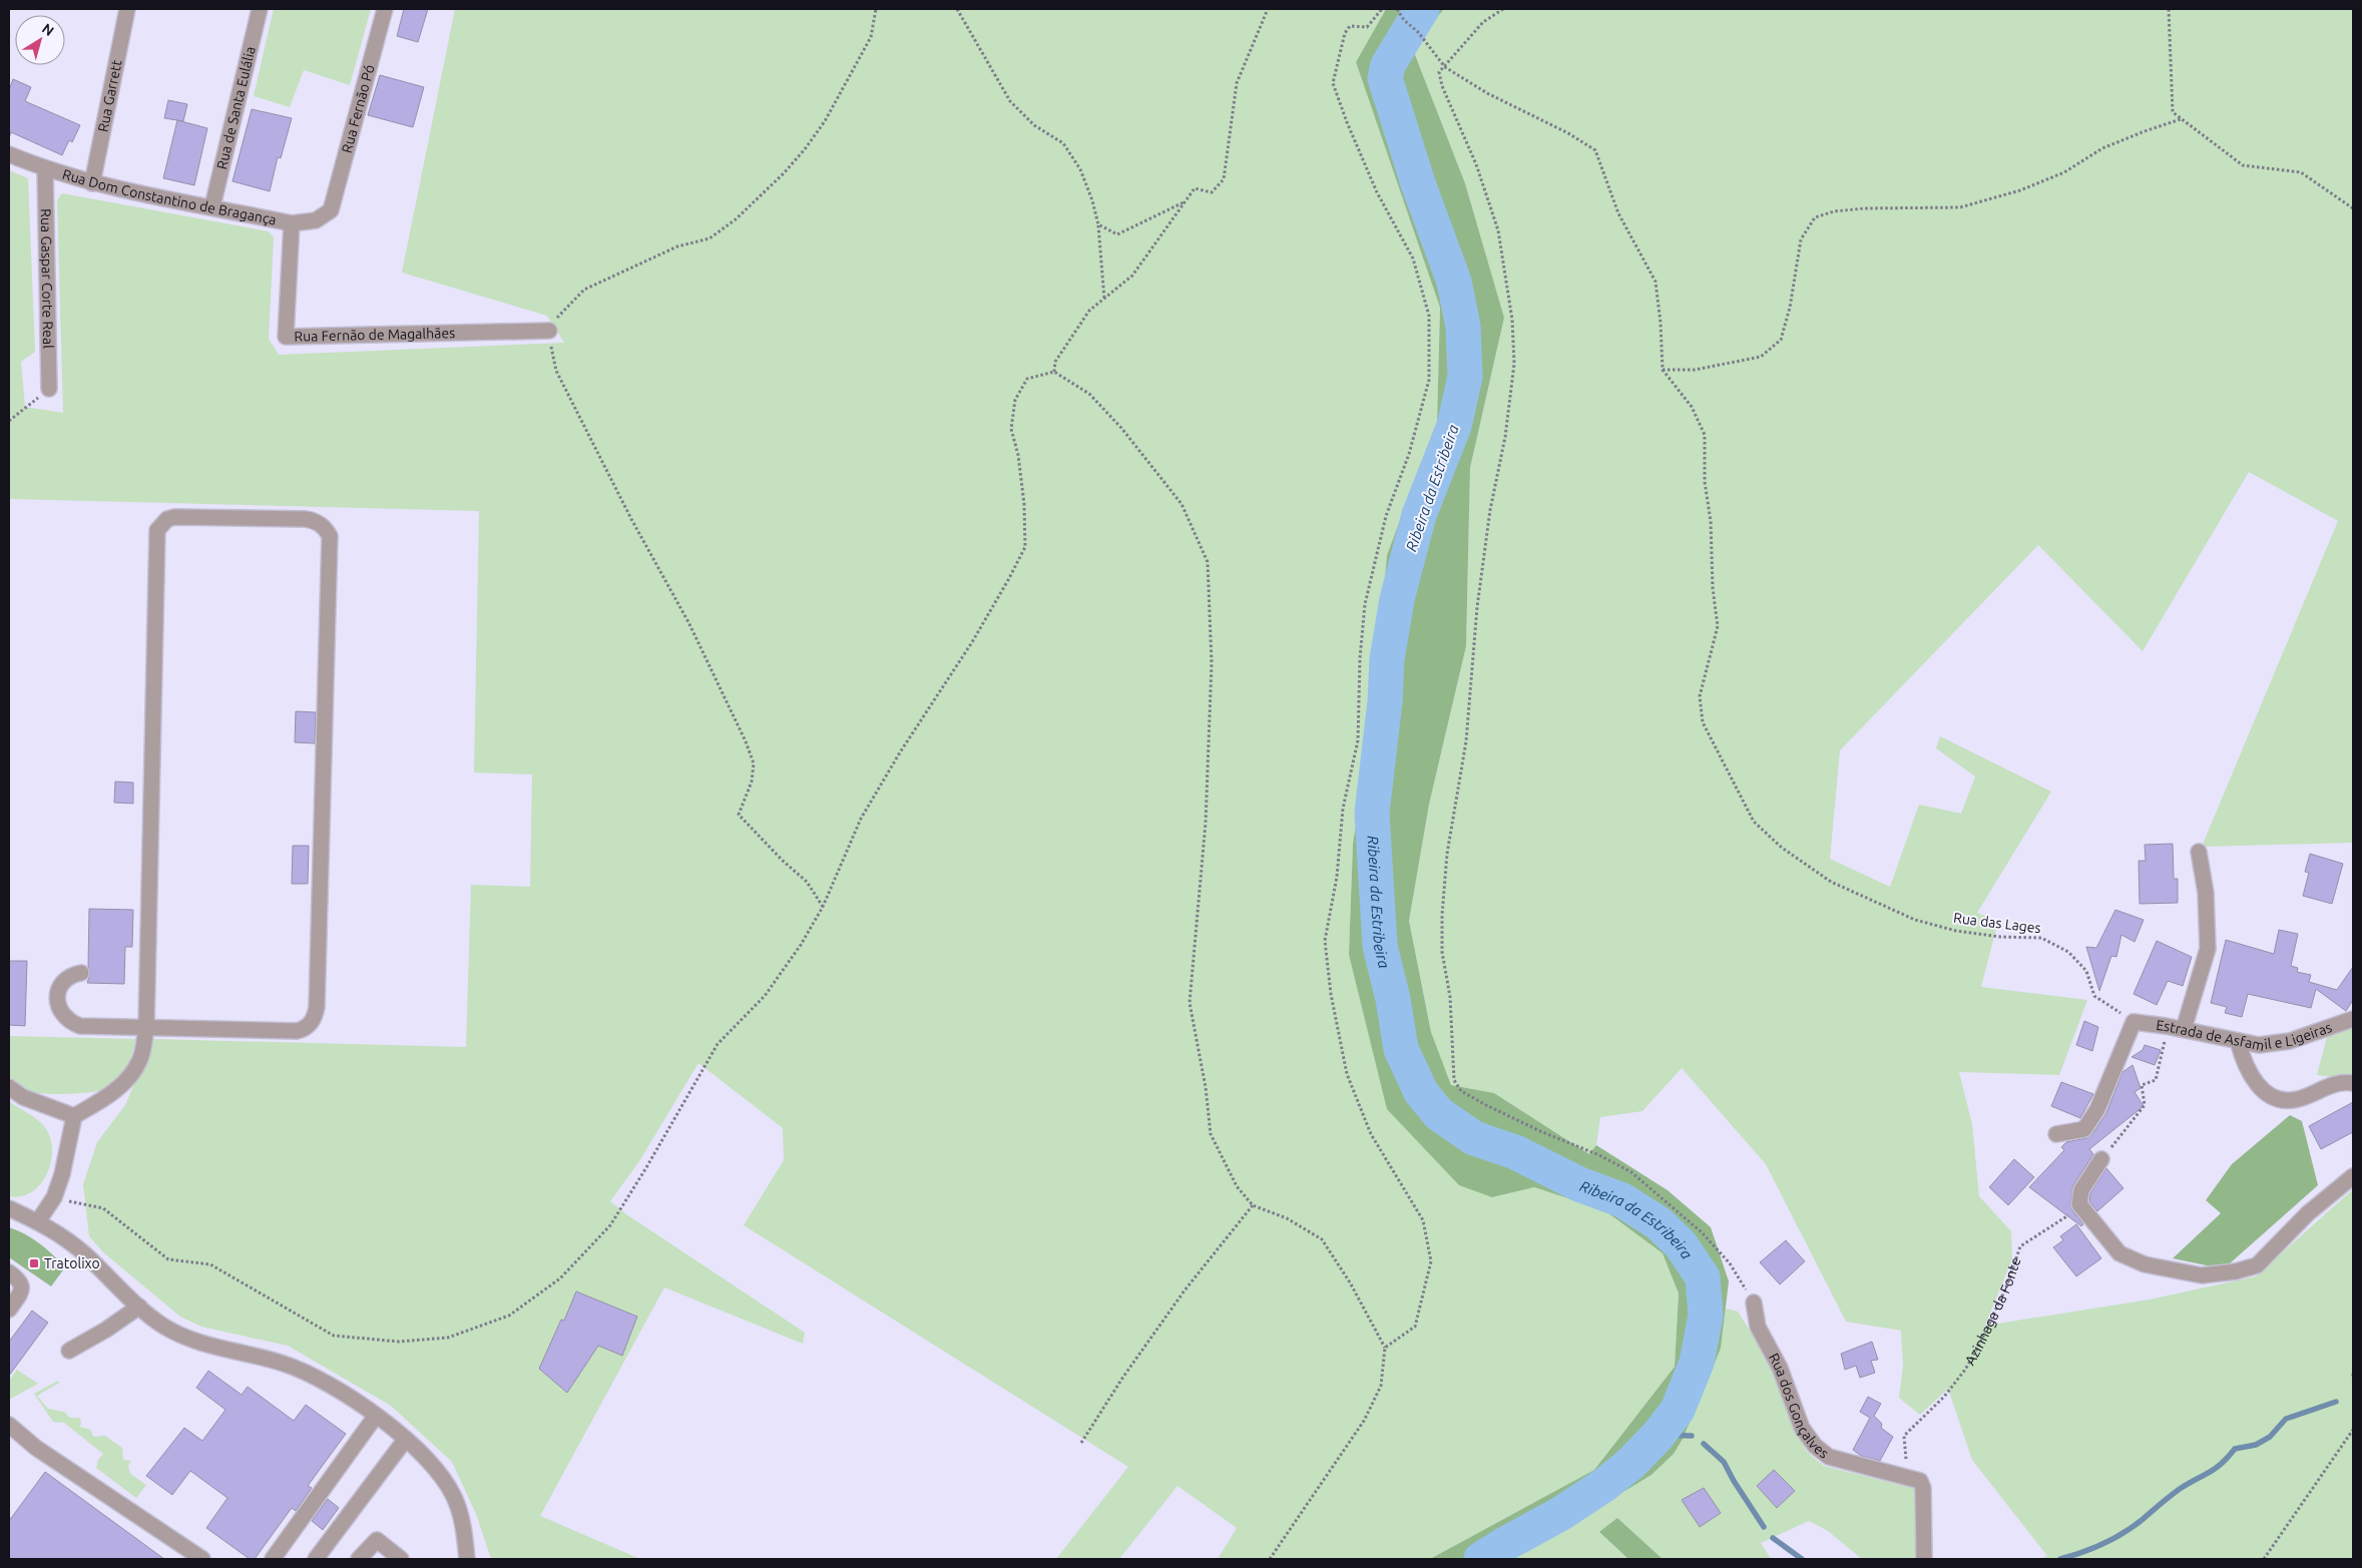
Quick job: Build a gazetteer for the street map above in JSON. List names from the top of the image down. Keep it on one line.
{"streets":{"street":["Rua Garrett","Rua de Santa Eulália","Rua Fernão Pó","Rua Dom Constantino de Bragança","Rua Gaspar Corte Real","Rua Fernão de Magalhães","Estrada de Asfamil e Ligeiras","Rua dos Gonçalves"],"path":["Rua das Lages","Azinhaga da Fonte"]},"crossings":[["Rua Garrett","Rua Dom Constantino de Bragança"],["Rua de Santa Eulália","Rua Dom Constantino de Bragança"],["Rua Fernão Pó","Rua Dom Constantino de Bragança"],["Rua Dom Constantino de Bragança","Rua Gaspar Corte Real"],["Rua Dom Constantino de Bragança","Rua Fernão de Magalhães"],["Rua das Lages","Estrada de Asfamil e Ligeiras"],["Azinhaga da Fonte","Rua dos Gonçalves"]],"water":["Ribeira da Estribeira"],"places":{"transit":["Tratolixo"]},"north":"top right"}
